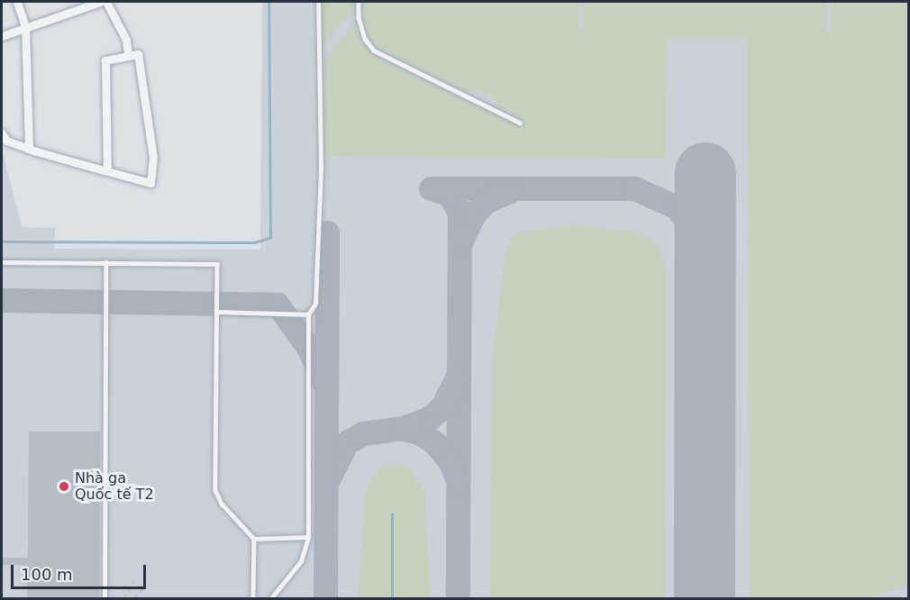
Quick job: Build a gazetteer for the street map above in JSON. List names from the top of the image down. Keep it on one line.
{"places":["Nhà ga Quốc tế T2"],"scale_bar":"100 m"}
